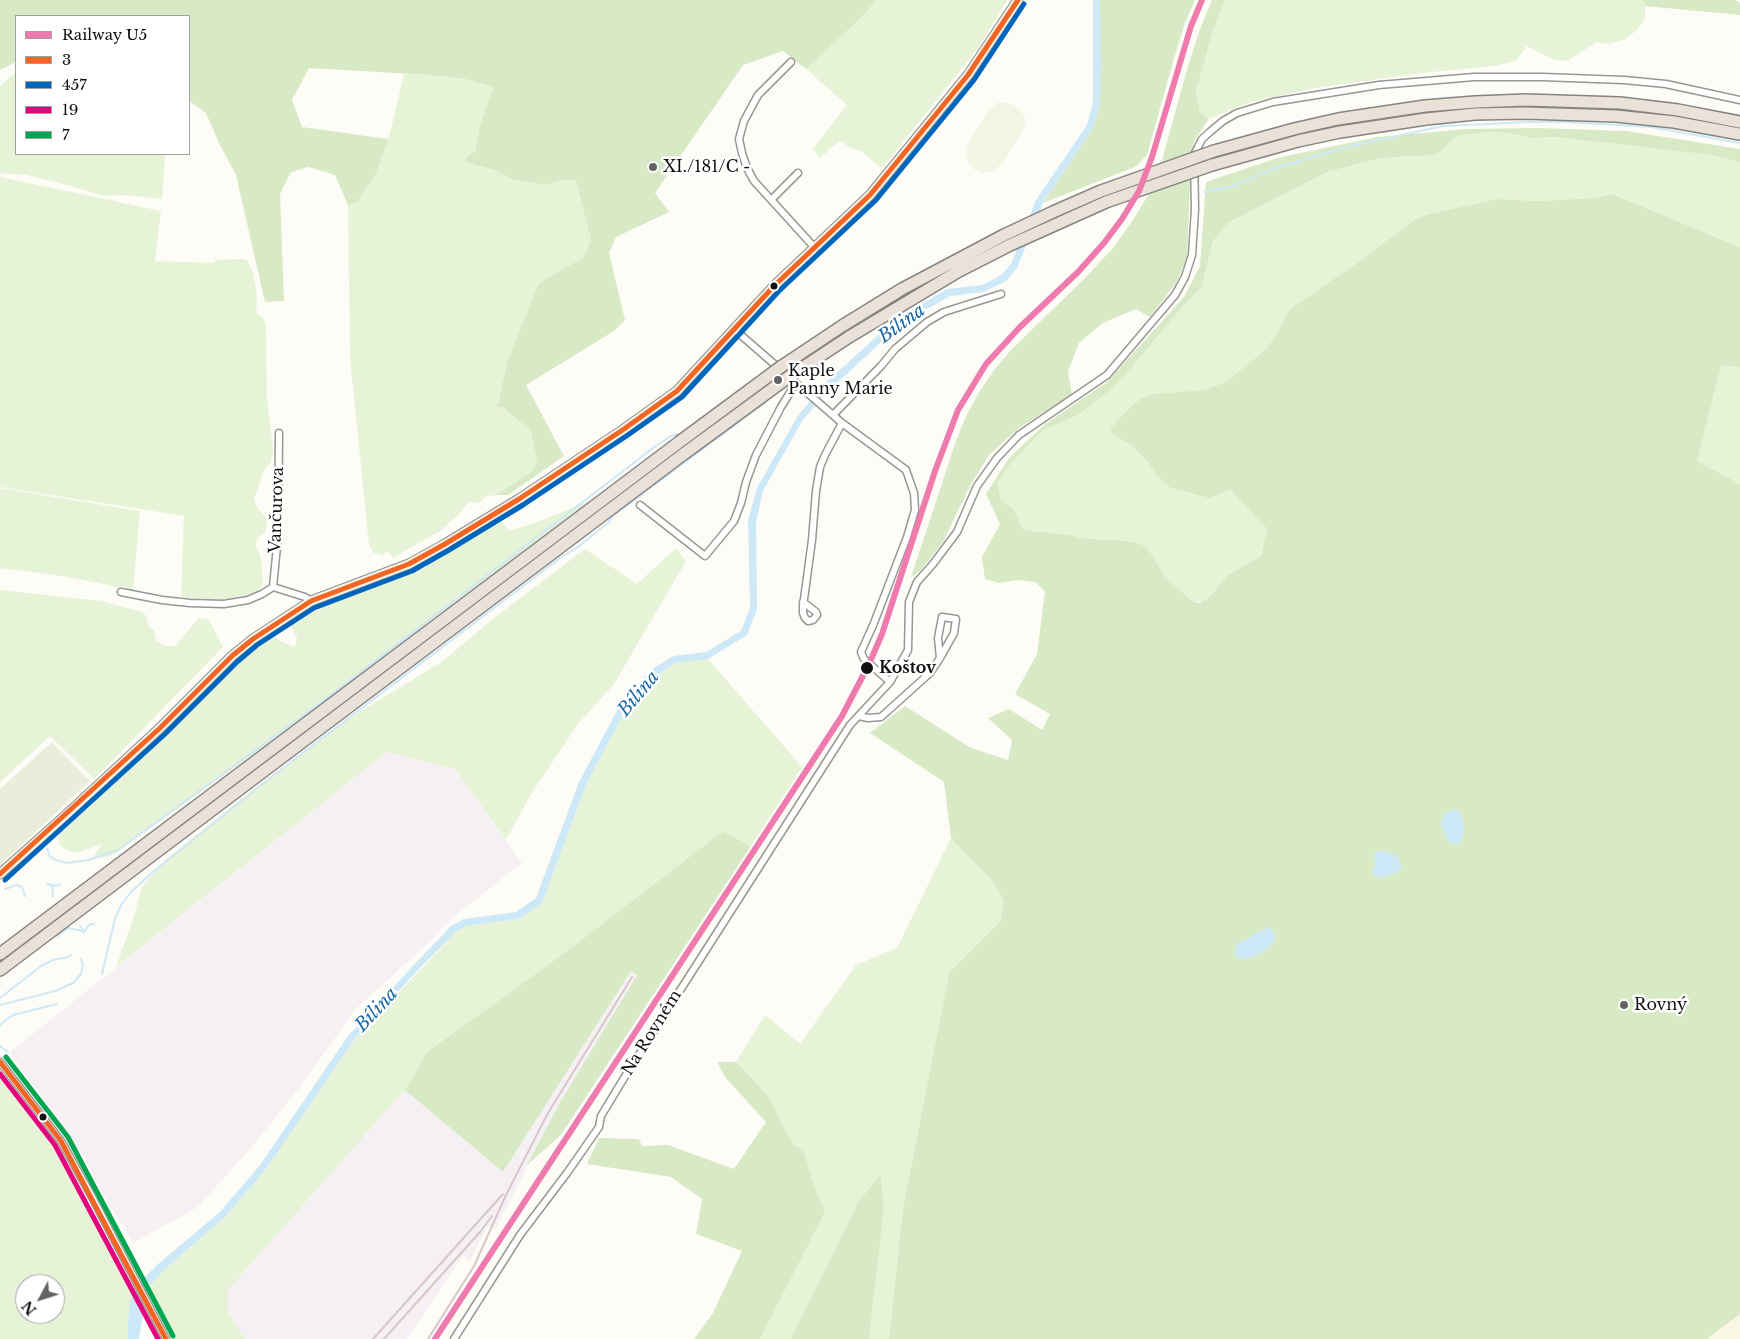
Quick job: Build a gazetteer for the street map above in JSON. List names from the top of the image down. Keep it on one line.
{"streets":{"street":["Vančurova","Na Rovném"]},"water":["Bílina"],"places":["XI./181/C -","Kaple Panny Marie","Koštov","Rovný"],"lines":["rail line U5","transit line 3","transit line 457","transit line 7","transit line 19"],"legend":["Railway U5","3","457","19","7"],"north":"bottom left"}
